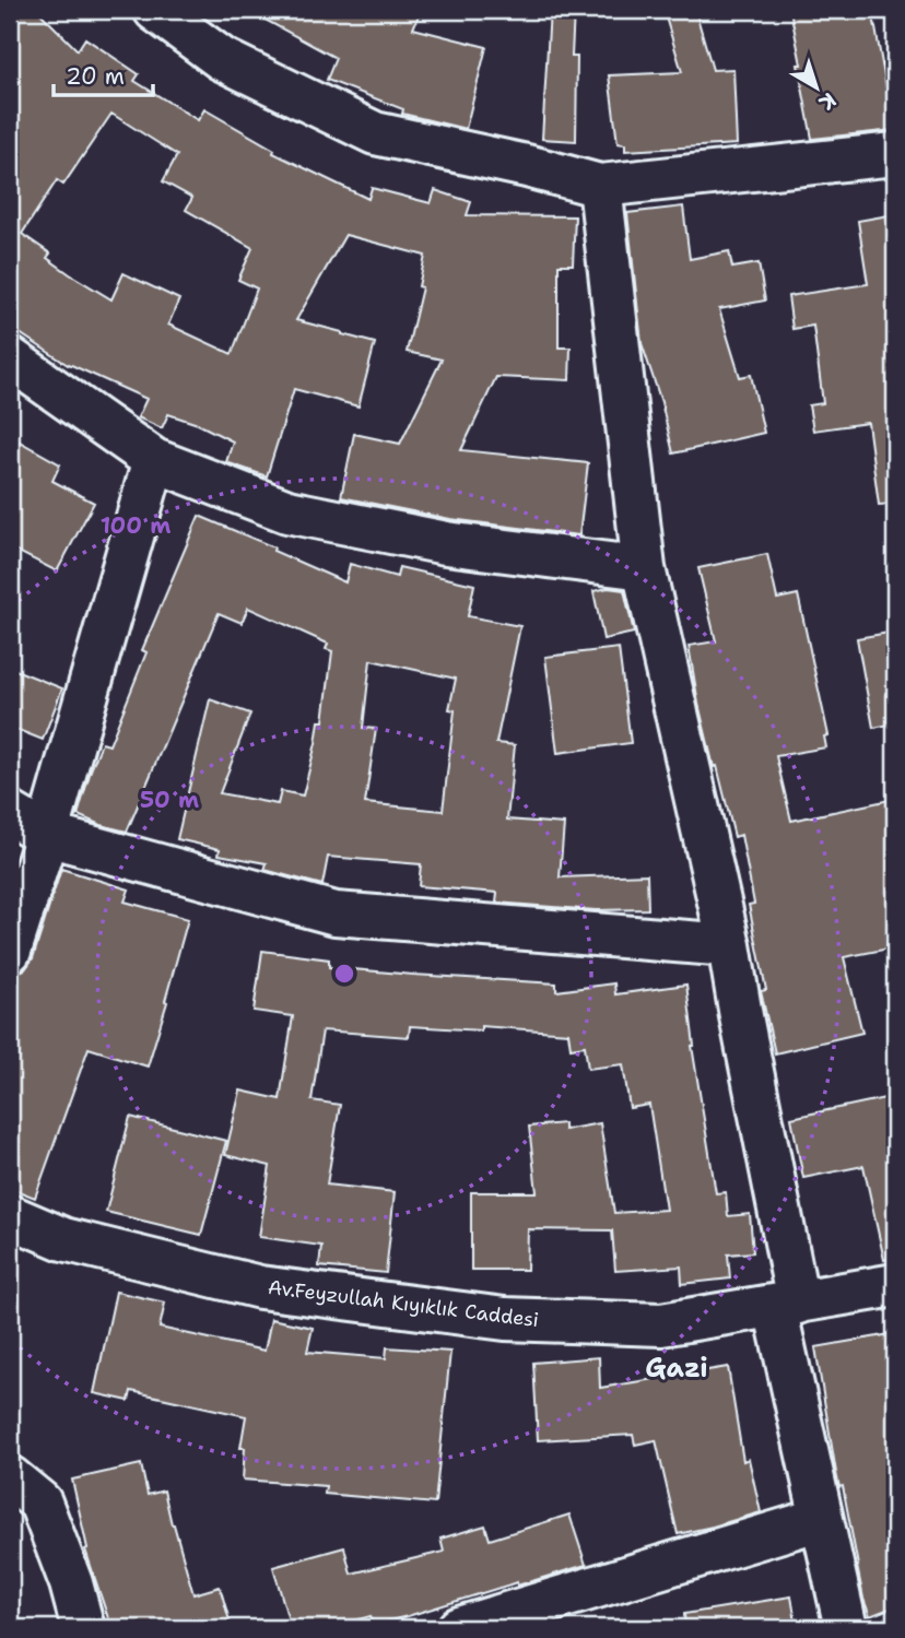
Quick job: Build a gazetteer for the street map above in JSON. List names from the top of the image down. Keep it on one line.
{"streets":{"street":["Av.Feyzullah Kıyıklık Caddesi"]},"districts":["Gazi"],"scale_bar":"20 m","north":"bottom right","rings":["100 m","50 m"]}
